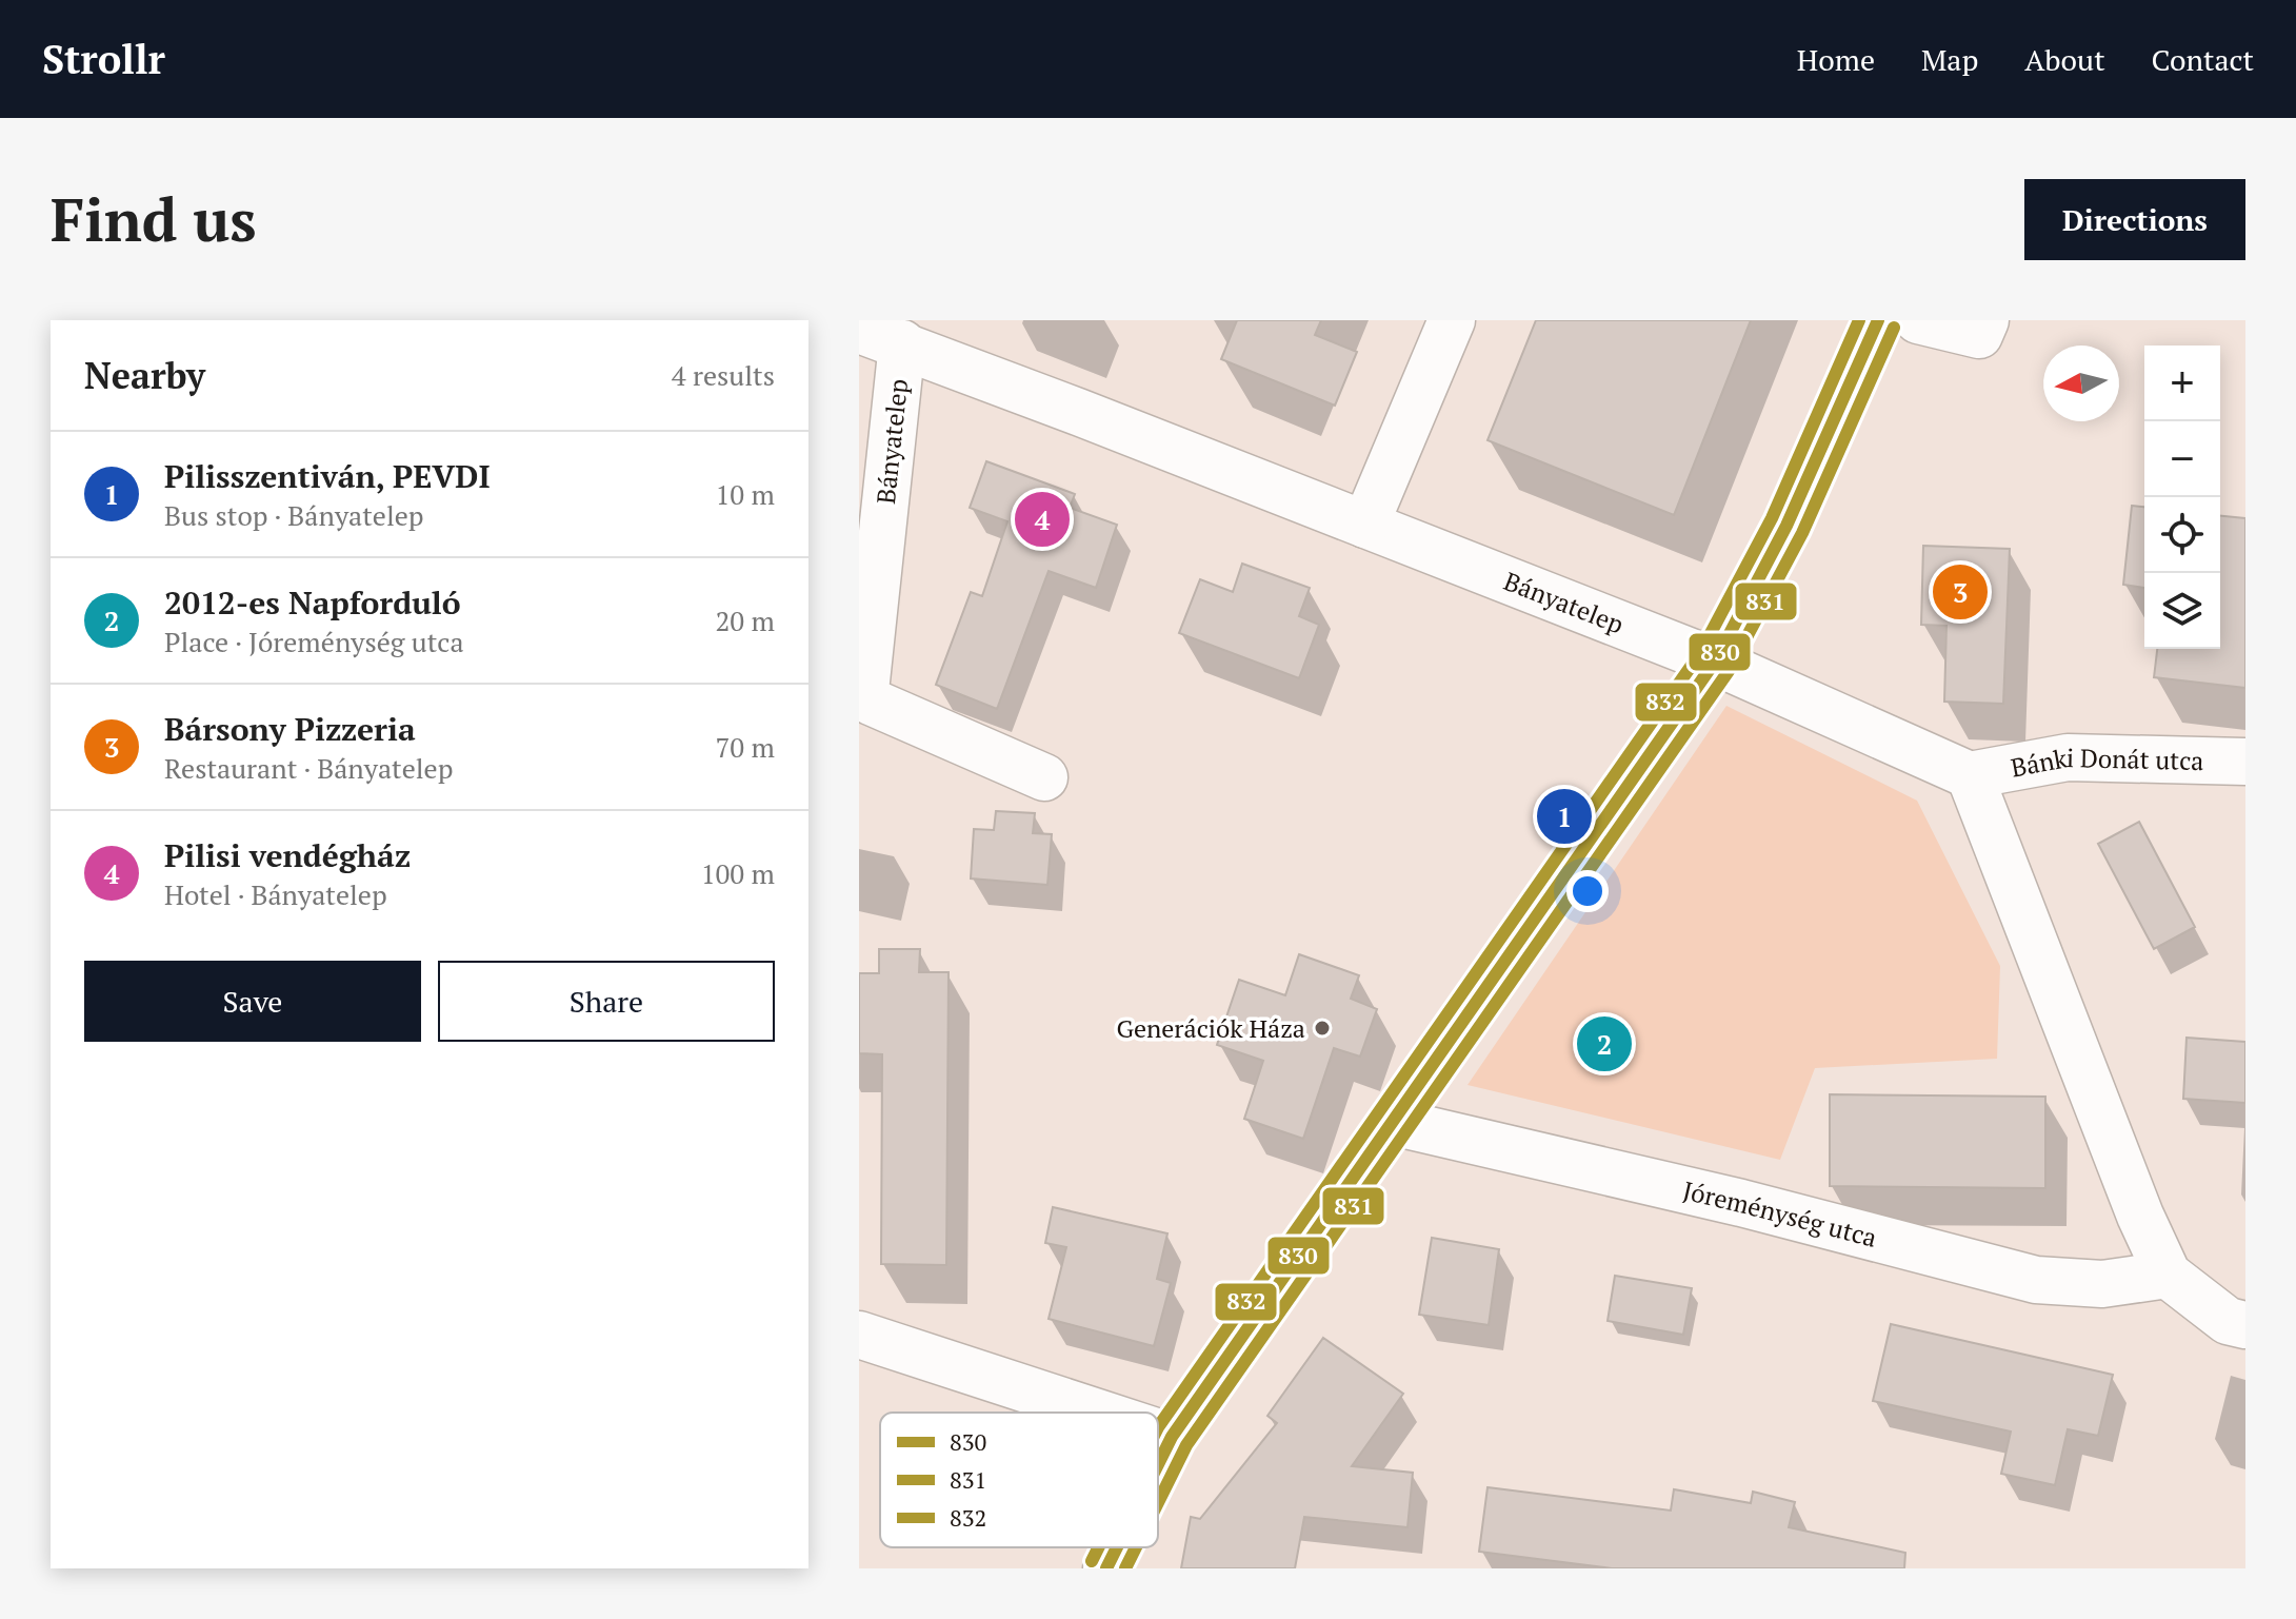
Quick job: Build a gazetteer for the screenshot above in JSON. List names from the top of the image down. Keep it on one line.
{"streets":{"street":["Bányatelep","Bánki Donát utca","Jóreménység utca"]},"crossings":[["Bányatelep","Bánki Donát utca"]],"places":["Generációk Háza"],"lines":["transit line 830","transit line 832","transit line 831"],"legend":["830","831","832"],"north":"left","page":{"header":"Strollr","nav":["Home","Map","About","Contact"],"buttons":["Directions",["Save","Share"]],"title":"Find us","heading":["Nearby","4 results"],"map_buttons":["+","−"],"list":[{"mark":"1","name":"Pilisszentiván, PEVDI","note":"Bus stop · Bányatelep","value":"10 m"},{"mark":"2","name":"2012-es Napforduló","note":"Place · Jóreménység utca","value":"20 m"},{"mark":"3","name":"Bársony Pizzeria","note":"Restaurant · Bányatelep","value":"70 m"},{"mark":"4","name":"Pilisi vendégház","note":"Hotel · Bányatelep","value":"100 m"}],"pins":["4","3","1","2"]}}
